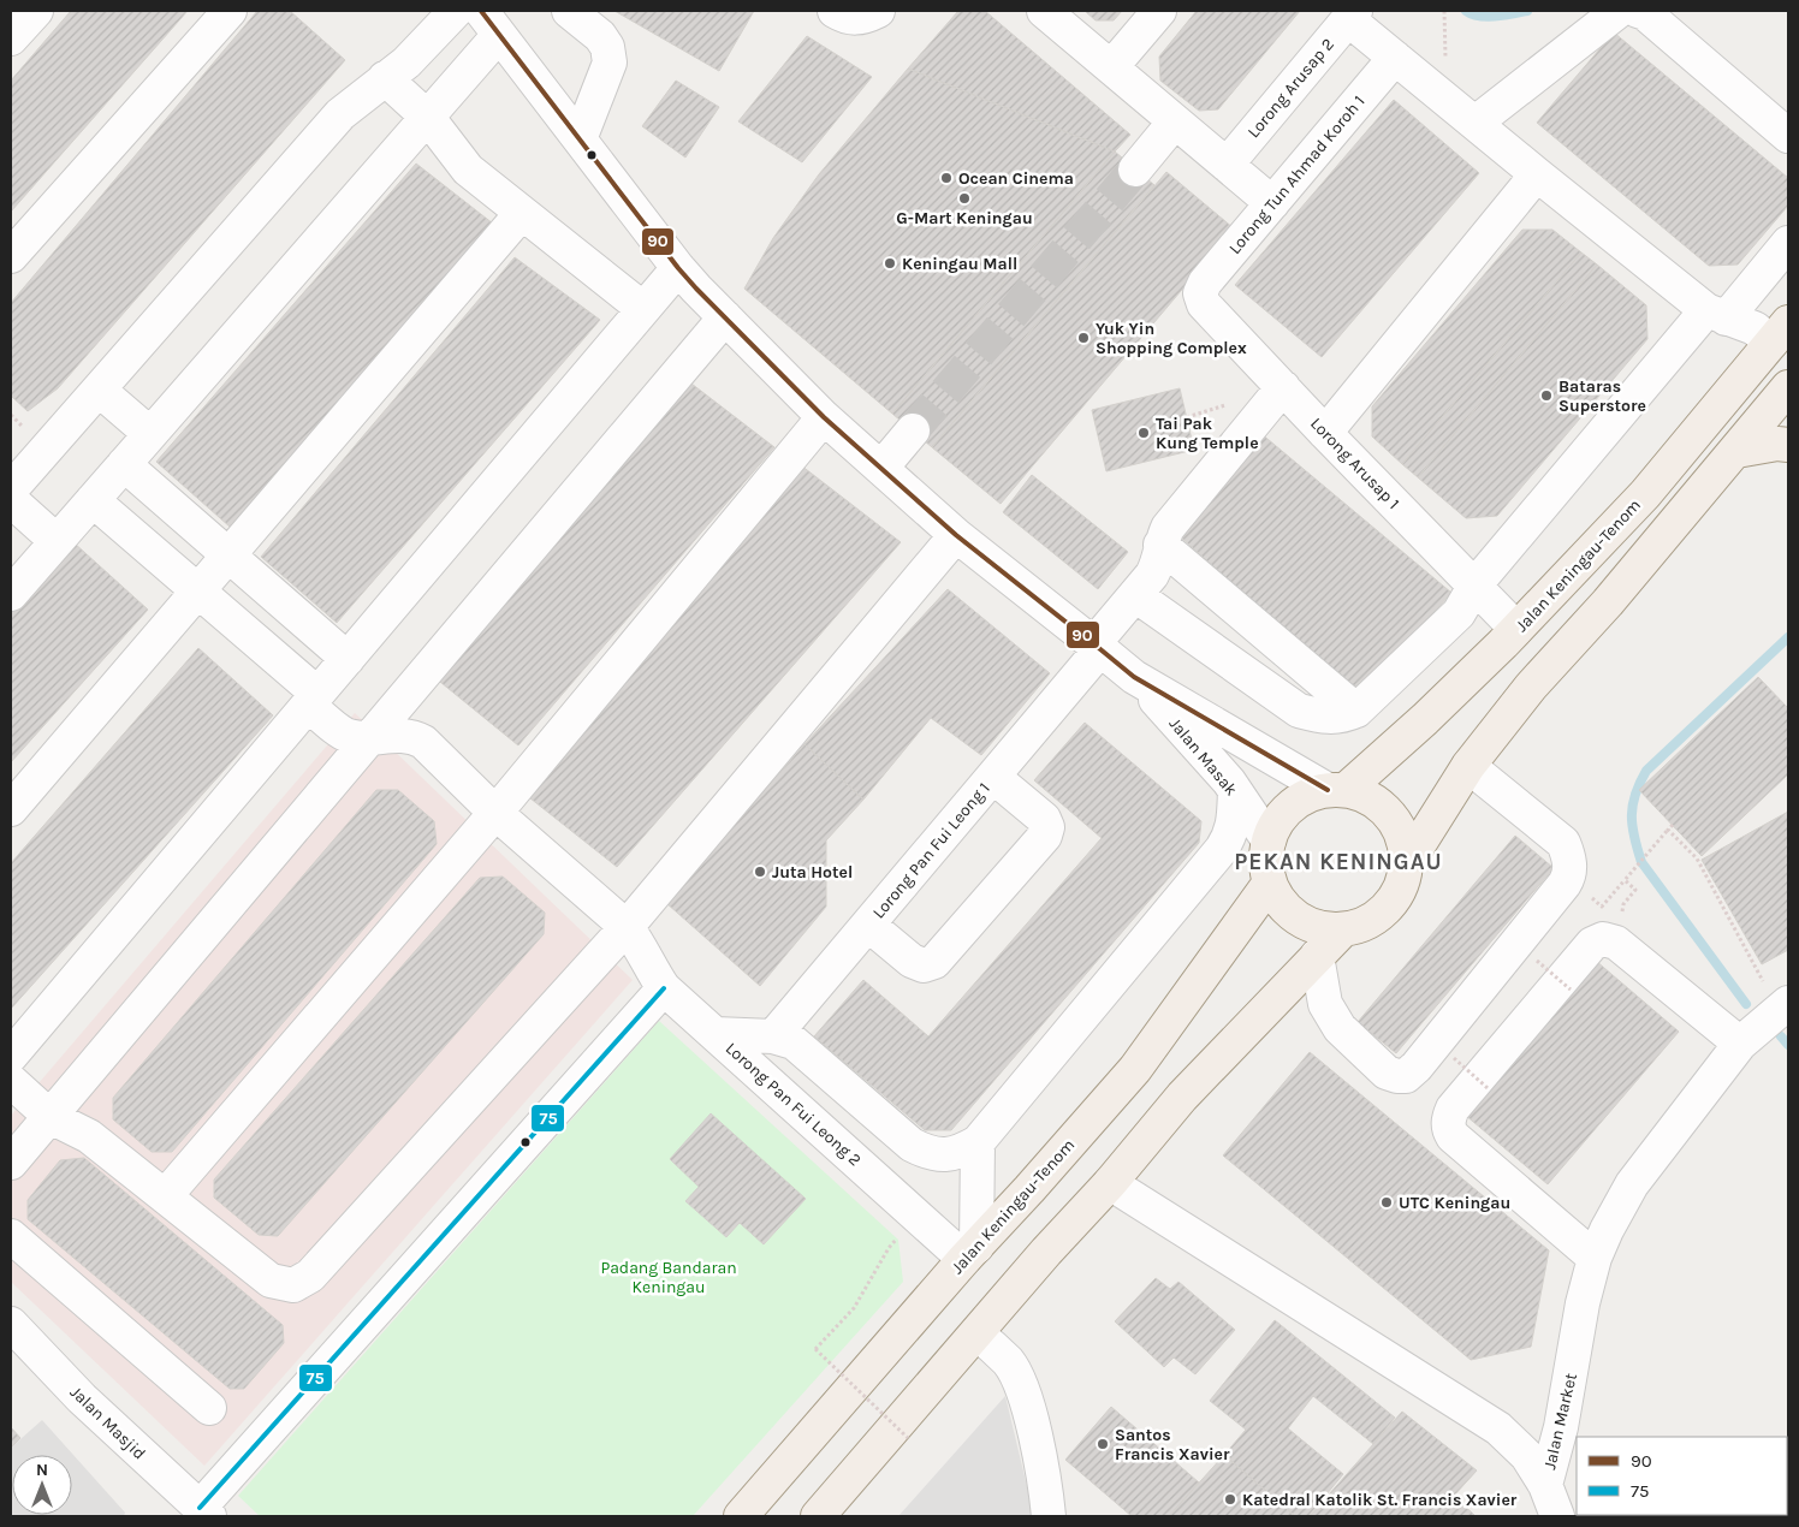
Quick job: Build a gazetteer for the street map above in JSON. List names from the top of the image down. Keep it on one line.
{"streets":{"main road":["Jalan Keningau-Tenom"],"street":["Lorong Arusap 2","Lorong Tun Ahmad Koroh 1","Lorong Arusap 1","Jalan Masak","Lorong Pan Fui Leong 1","Lorong Pan Fui Leong 2","Jalan Market","Jalan Masjid"]},"crossings":[["Lorong Tun Ahmad Koroh 1","Lorong Arusap 1"],["Lorong Arusap 1","Jalan Keningau-Tenom"],["Lorong Arusap 1","Lorong Pan Fui Leong 1"],["Jalan Keningau-Tenom","Jalan Masak"],["Jalan Keningau-Tenom","Lorong Pan Fui Leong 2"],["Jalan Masak","Lorong Pan Fui Leong 1"],["Jalan Masak","Lorong Pan Fui Leong 2"],["Lorong Pan Fui Leong 1","Lorong Pan Fui Leong 2"]],"districts":["PEKAN KENINGAU"],"parks":["Padang Bandaran Keningau"],"places":["Ocean Cinema","G-Mart Keningau","Keningau Mall","Yuk Yin Shopping Complex","Bataras Superstore","Tai Pak Kung Temple","Juta Hotel","UTC Keningau","Santos Francis Xavier","Katedral Katolik St. Francis Xavier"],"lines":["transit line 90","transit line 75"],"legend":["90","75"],"north":"top"}
